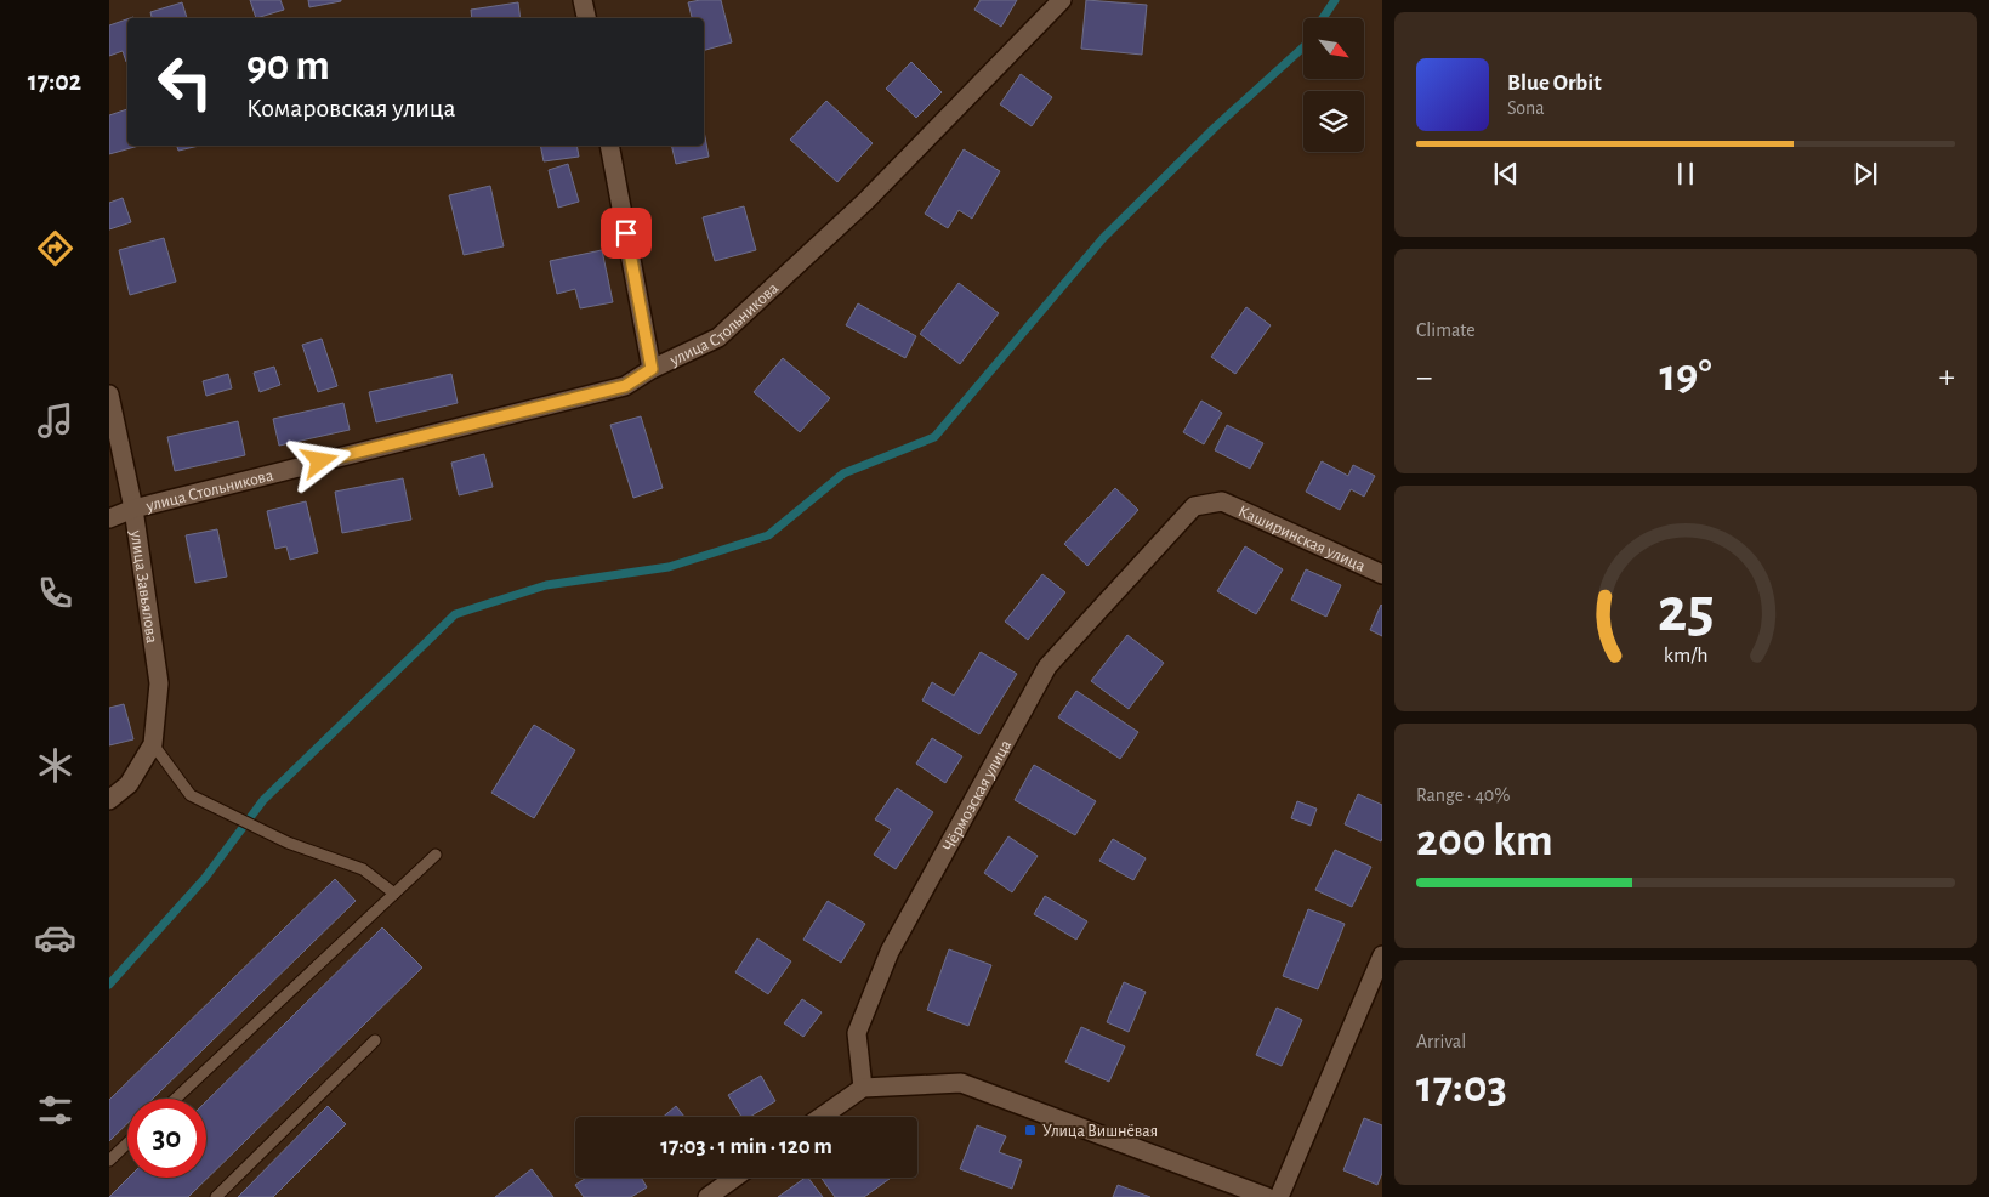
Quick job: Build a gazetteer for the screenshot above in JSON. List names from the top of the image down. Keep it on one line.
{"streets":{"street":["улица Стольникова","Каширинская улица","улица Завьялова","Чёрмозская улица"]},"crossings":[["улица Стольникова","улица Завьялова"],["Каширинская улица","Чёрмозская улица"]],"places":{"transit":["Улица Вишнёвая"]},"north":"bottom right","page":{"tabs":"17:02","turn":["90 m","Комаровская улица"],"song":["Blue Orbit","Sona"],"tile":["Climate",["Range · 40%","200 km"],["Arrival","17:03"]],"heat":["−","19°","+"],"limit":"30","trip":"17:03 · 1 min · 120 m","gauge":["25","km/h"]}}
